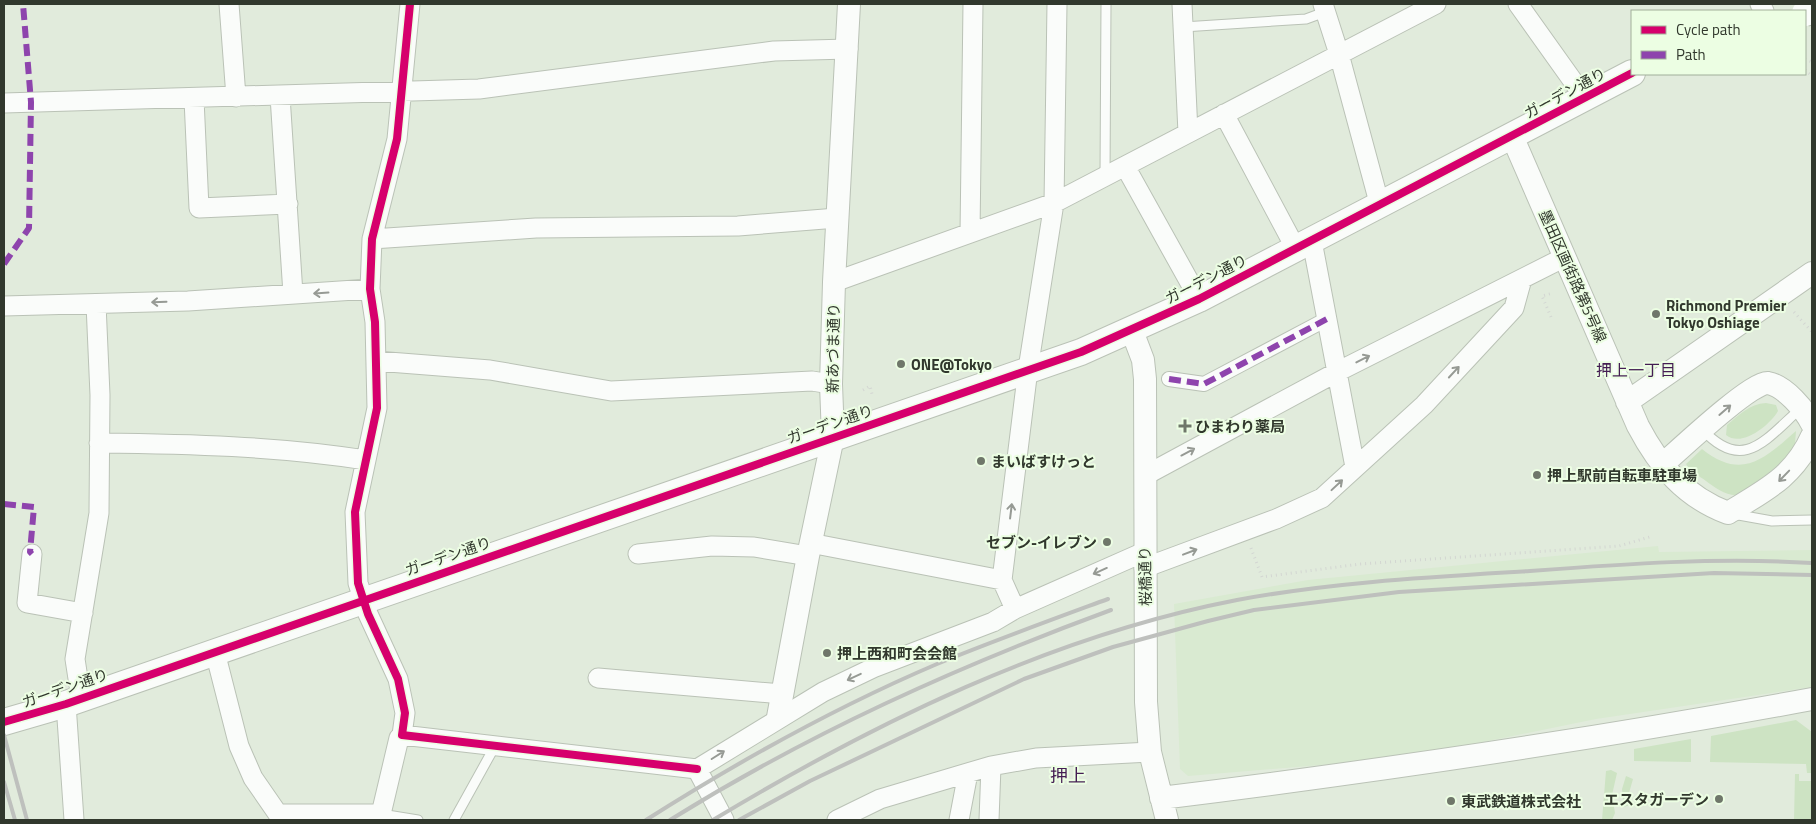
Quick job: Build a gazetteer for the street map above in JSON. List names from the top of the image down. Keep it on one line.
{"streets":{"main road":["ガーデン通り"],"street":["墨田区画街路第5号線","新あづま通り","桜橋通り"]},"crossings":[["ガーデン通り","墨田区画街路第5号線"],["ガーデン通り","新あづま通り"],["ガーデン通り","桜橋通り"]],"districts":["押上一丁目","押上"],"places":{"other":["Richmond Premier Tokyo Oshiage","ONE@Tokyo","まいばすけっと","押上駅前自転車駐車場","セブン-イレブン","押上西和町会会館","エスタガーデン","東武鉄道株式会社"],"health":["ひまわり薬局"]},"legend":["Cycle path","Path"]}
